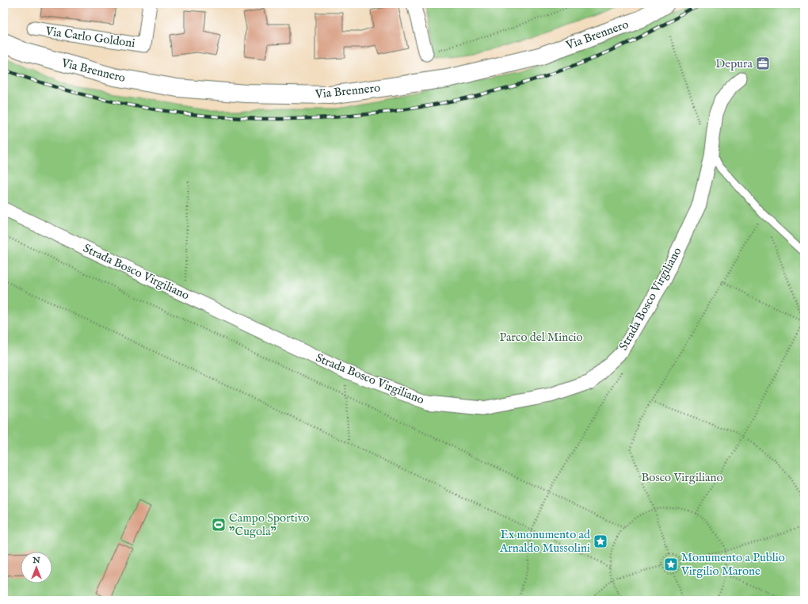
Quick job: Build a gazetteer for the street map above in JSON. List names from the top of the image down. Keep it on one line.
{"streets":{"main road":["Via Brennero"],"street":["Via Carlo Goldoni","Strada Bosco Virgiliano"]},"parks":["Parco del Mincio","Bosco Virgiliano"],"places":{"office":["Depura"],"sports":["Campo Sportivo \"Cugola\""],"place":["Ex monumento ad Arnaldo Mussolini","Monumento a Publio Virgilio Marone"]},"north":"top"}
